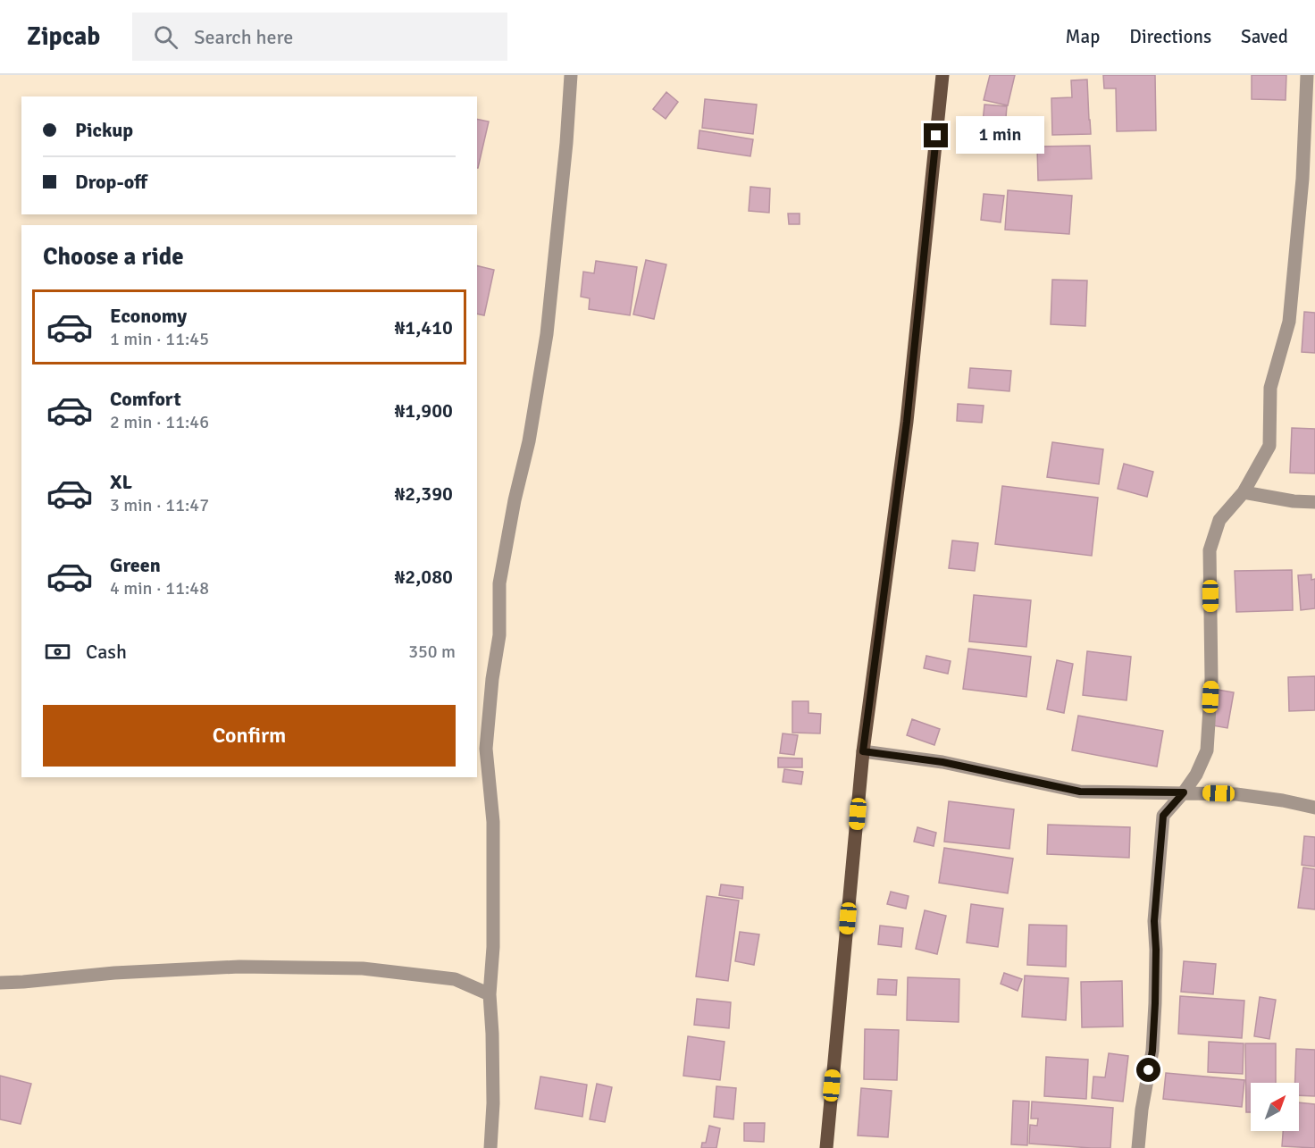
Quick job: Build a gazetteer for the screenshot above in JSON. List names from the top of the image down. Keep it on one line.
{"north":"top right","page":{"header":"Zipcab","search":"Search here","nav":["Map","Directions","Saved"],"banner":["Pickup","Drop-off"],"bubble":"1 min","heading":"Choose a ride","list":[{"name":"Economy","note":"1 min · 11:45","value":"₦1,410"},{"name":"Comfort","note":"2 min · 11:46","value":"₦1,900"},{"name":"XL","note":"3 min · 11:47","value":"₦2,390"},{"name":"Green","note":"4 min · 11:48","value":"₦2,080"}],"pay":["Cash","350 m"],"buttons":"Confirm"}}
